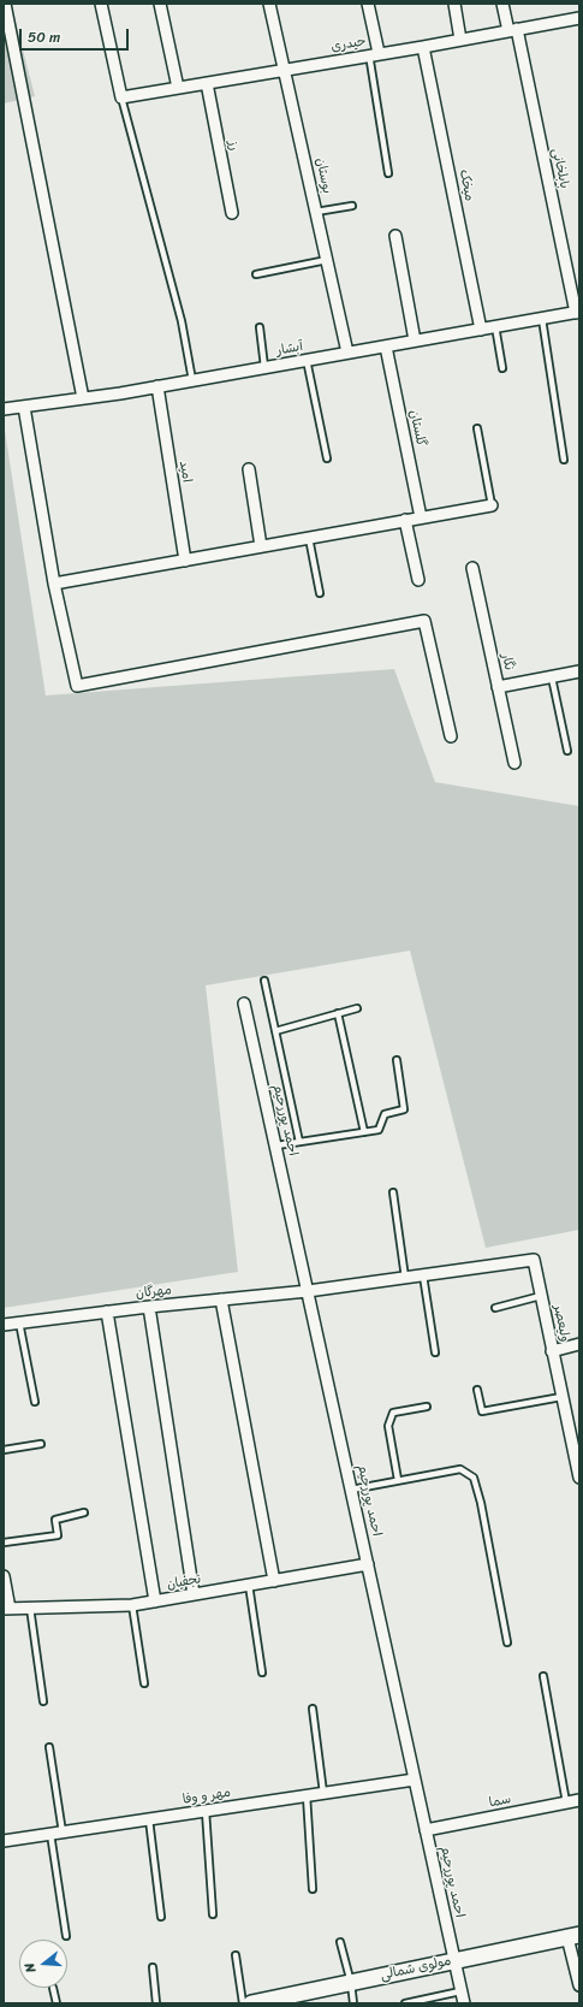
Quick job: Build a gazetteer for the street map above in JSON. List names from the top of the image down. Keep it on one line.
{"streets":{"street":["حیدری","رز","بابلخانی","بوستان","میخک","آبشار","گلستان","امید","نگار","احمد پوررحیم","مهرگان","ولیعصر","نجفیان","مهر و وفا","سما","مولوی شمالی"]},"crossings":[["حیدری","رز"],["حیدری","بابلخانی"],["حیدری","بوستان"],["حیدری","میخک"],["بابلخانی","آبشار"],["بوستان","آبشار"],["میخک","آبشار"],["آبشار","گلستان"],["آبشار","امید"],["احمد پوررحیم","مهرگان"],["احمد پوررحیم","نجفیان"],["احمد پوررحیم","مهر و وفا"],["احمد پوررحیم","سما"],["احمد پوررحیم","مولوی شمالی"],["مهرگان","ولیعصر"]],"scale_bar":"50 m","north":"left"}
